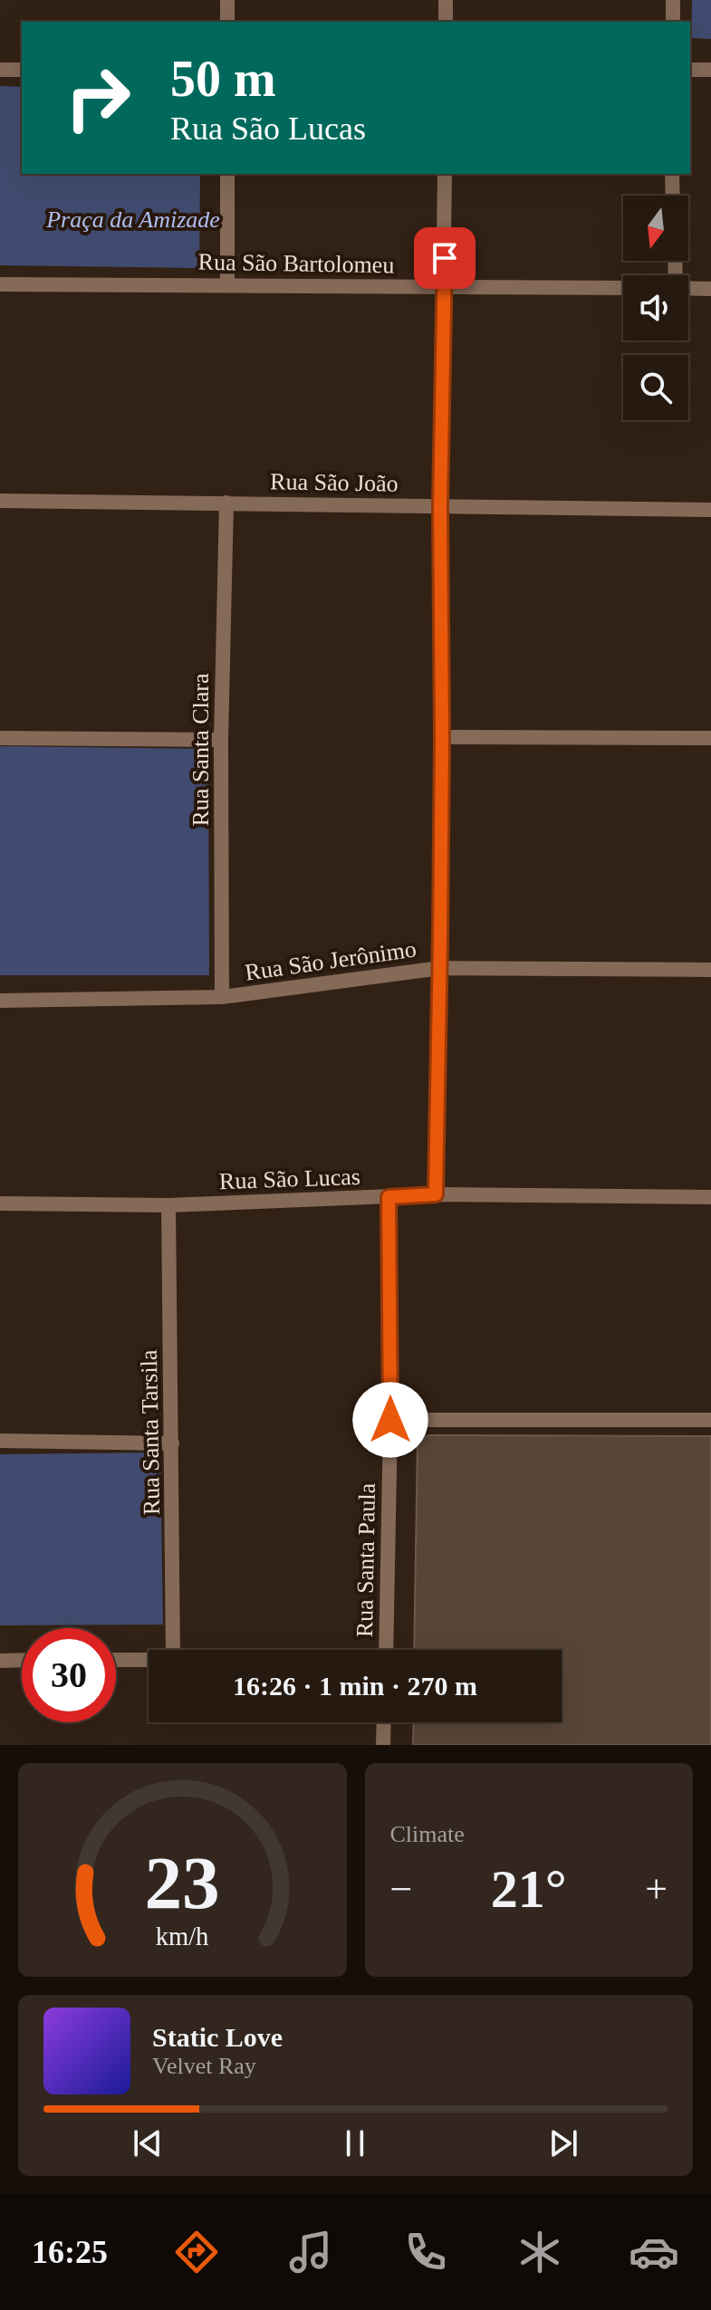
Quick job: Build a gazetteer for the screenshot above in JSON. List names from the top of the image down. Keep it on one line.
{"streets":{"street":["Rua São Bartolomeu","Rua São João","Rua Santa Clara","Rua São Jerônimo","Rua São Lucas","Rua Santa Tarsila","Rua Santa Paula"]},"crossings":[["Rua São João","Rua Santa Clara"],["Rua Santa Clara","Rua São Jerônimo"],["Rua São Lucas","Rua Santa Tarsila"],["Rua São Lucas","Rua Santa Paula"]],"parks":["Praça da Amizade"],"north":"bottom","page":{"turn":["50 m","Rua São Lucas"],"limit":"30","trip":"16:26 · 1 min · 270 m","tile":"Climate","heat":["−","21°","+"],"song":["Static Love","Velvet Ray"],"tabs":"16:25","gauge":["23","km/h"]}}
